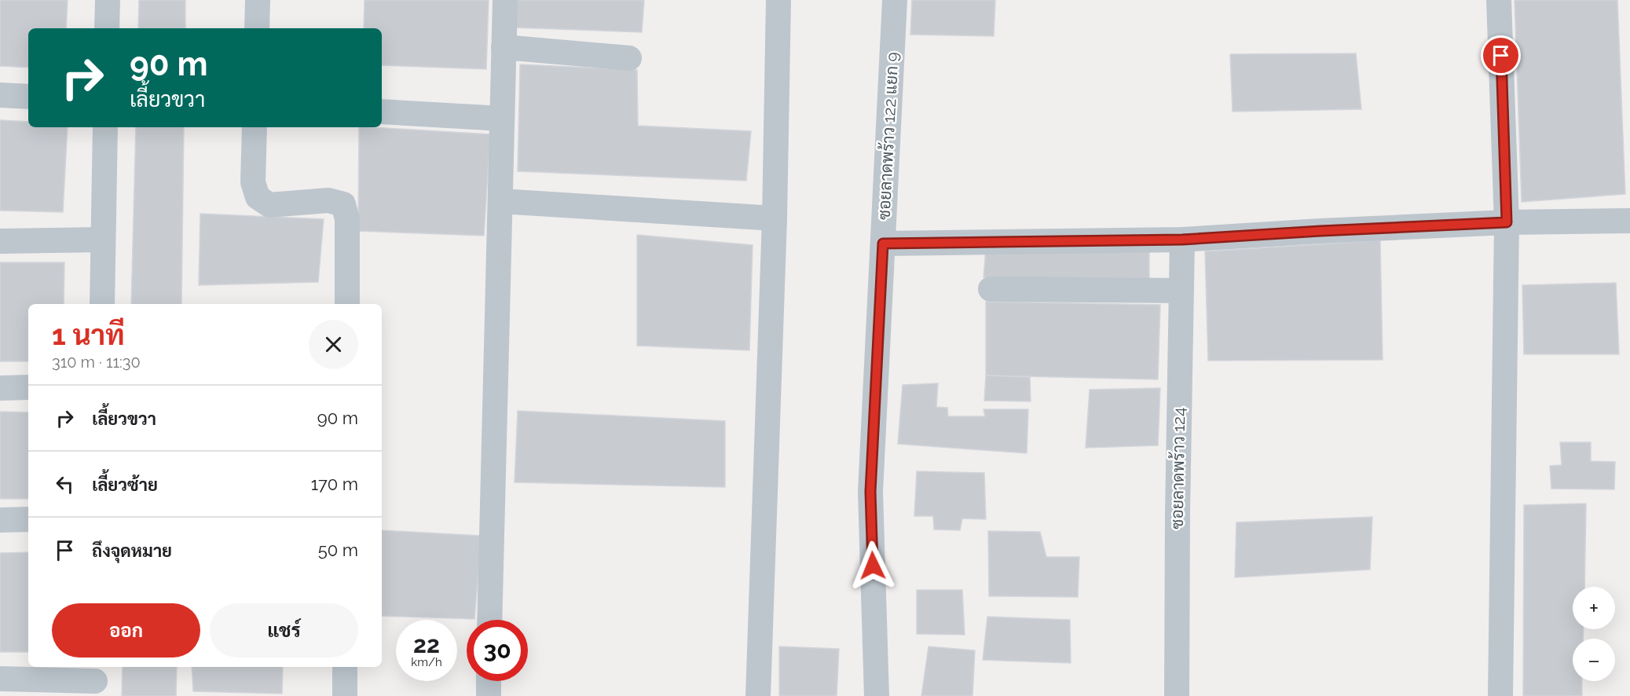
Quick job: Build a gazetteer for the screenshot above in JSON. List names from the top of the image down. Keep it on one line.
{"streets":{"street":["ซอยลาดพร้าว 122 แยก 9","ซอยลาดพร้าว 124"]},"page":{"turn":["90 m","เลี้ยวขวา"],"heading":["1 นาที","310 m · 11:30"],"list":[{"name":"เลี้ยวขวา","value":"90 m"},{"name":"เลี้ยวซ้าย","value":"170 m"},{"name":"ถึงจุดหมาย","value":"50 m"}],"map_buttons":["+","−"],"buttons":["ออก","แชร์"],"speed":"22 km/h","limit":"30"}}
